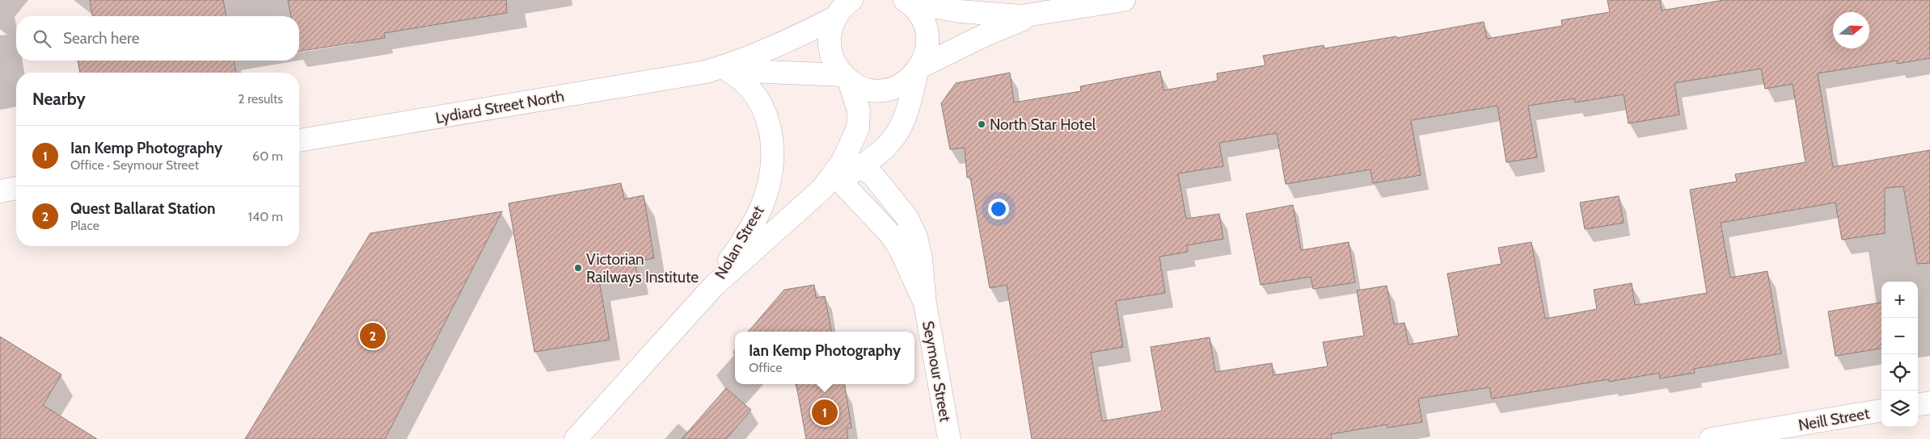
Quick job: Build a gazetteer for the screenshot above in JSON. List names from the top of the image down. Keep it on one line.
{"streets":{"street":["Lydiard Street North","Nolan Street","Seymour Street","Neill Street"]},"crossings":[["Lydiard Street North","Nolan Street"],["Nolan Street","Seymour Street"]],"places":["North Star Hotel","Victorian Railways Institute"],"north":"right","page":{"search":"Search here","heading":["Nearby","2 results"],"list":[{"mark":"1","name":"Ian Kemp Photography","note":"Office · Seymour Street","value":"60 m"},{"mark":"2","name":"Quest Ballarat Station","note":"Place","value":"140 m"}],"map_buttons":["+","−"],"pins":["2","1"],"popup":["Ian Kemp Photography","Office"]}}
